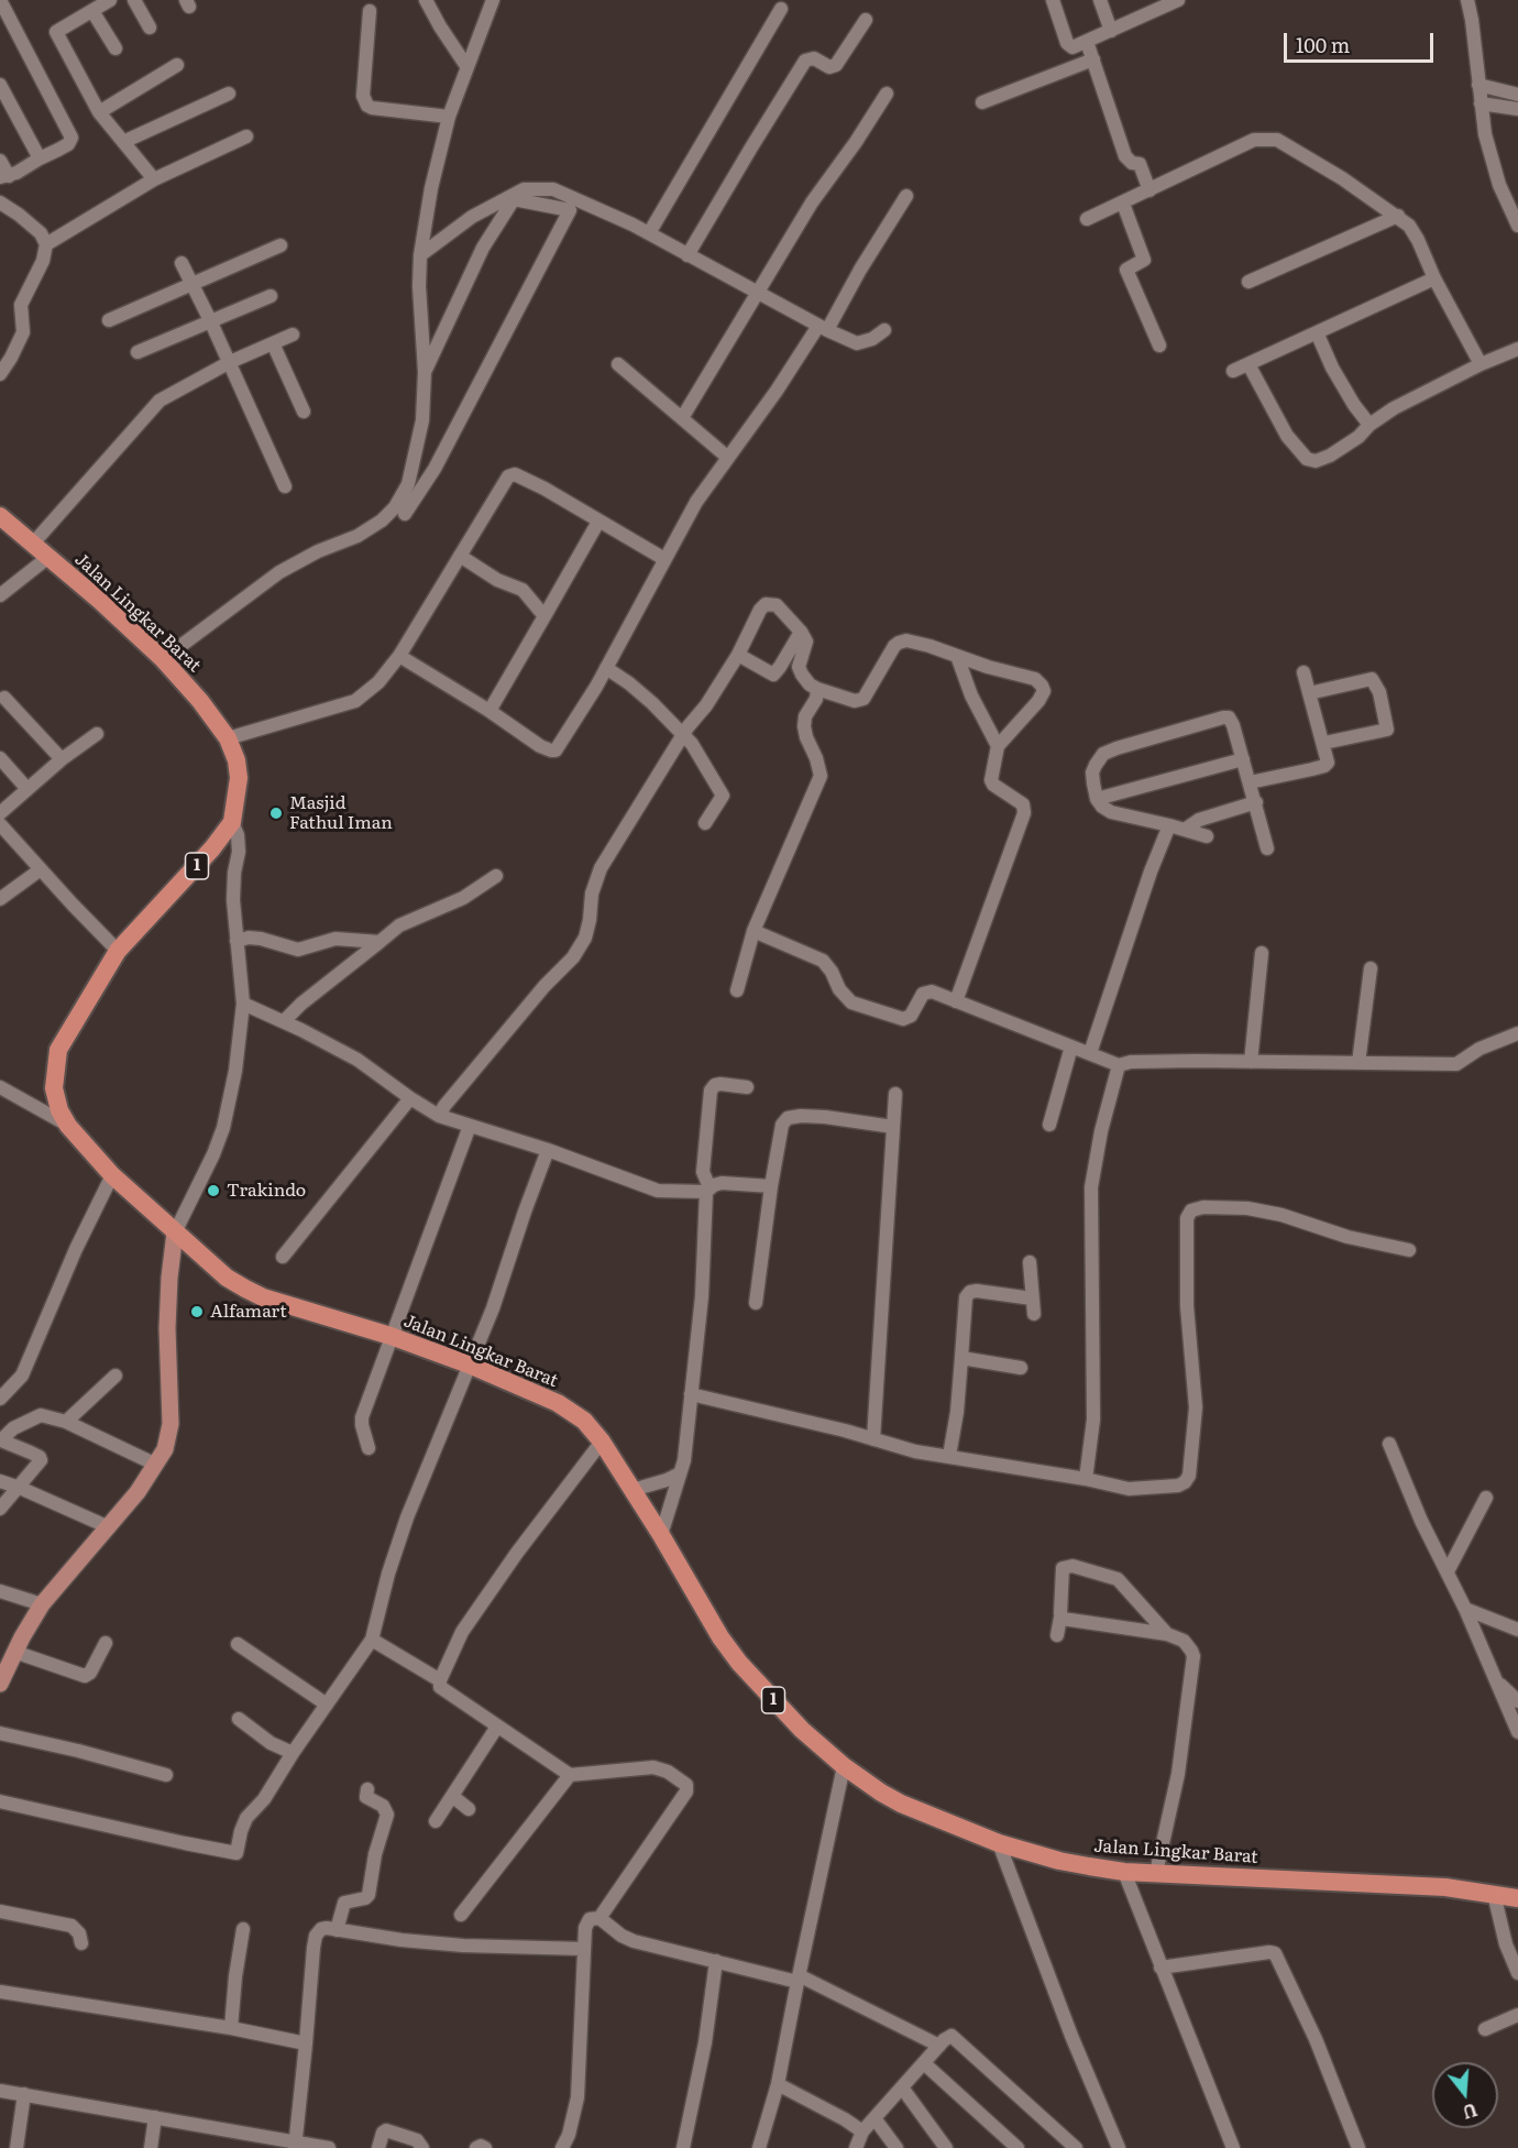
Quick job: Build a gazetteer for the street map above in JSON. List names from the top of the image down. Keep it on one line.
{"streets":{"highway":["Jalan Lingkar Barat","1"]},"places":["Masjid Fathul Iman","Trakindo","Alfamart"],"scale_bar":"100 m","north":"bottom"}
